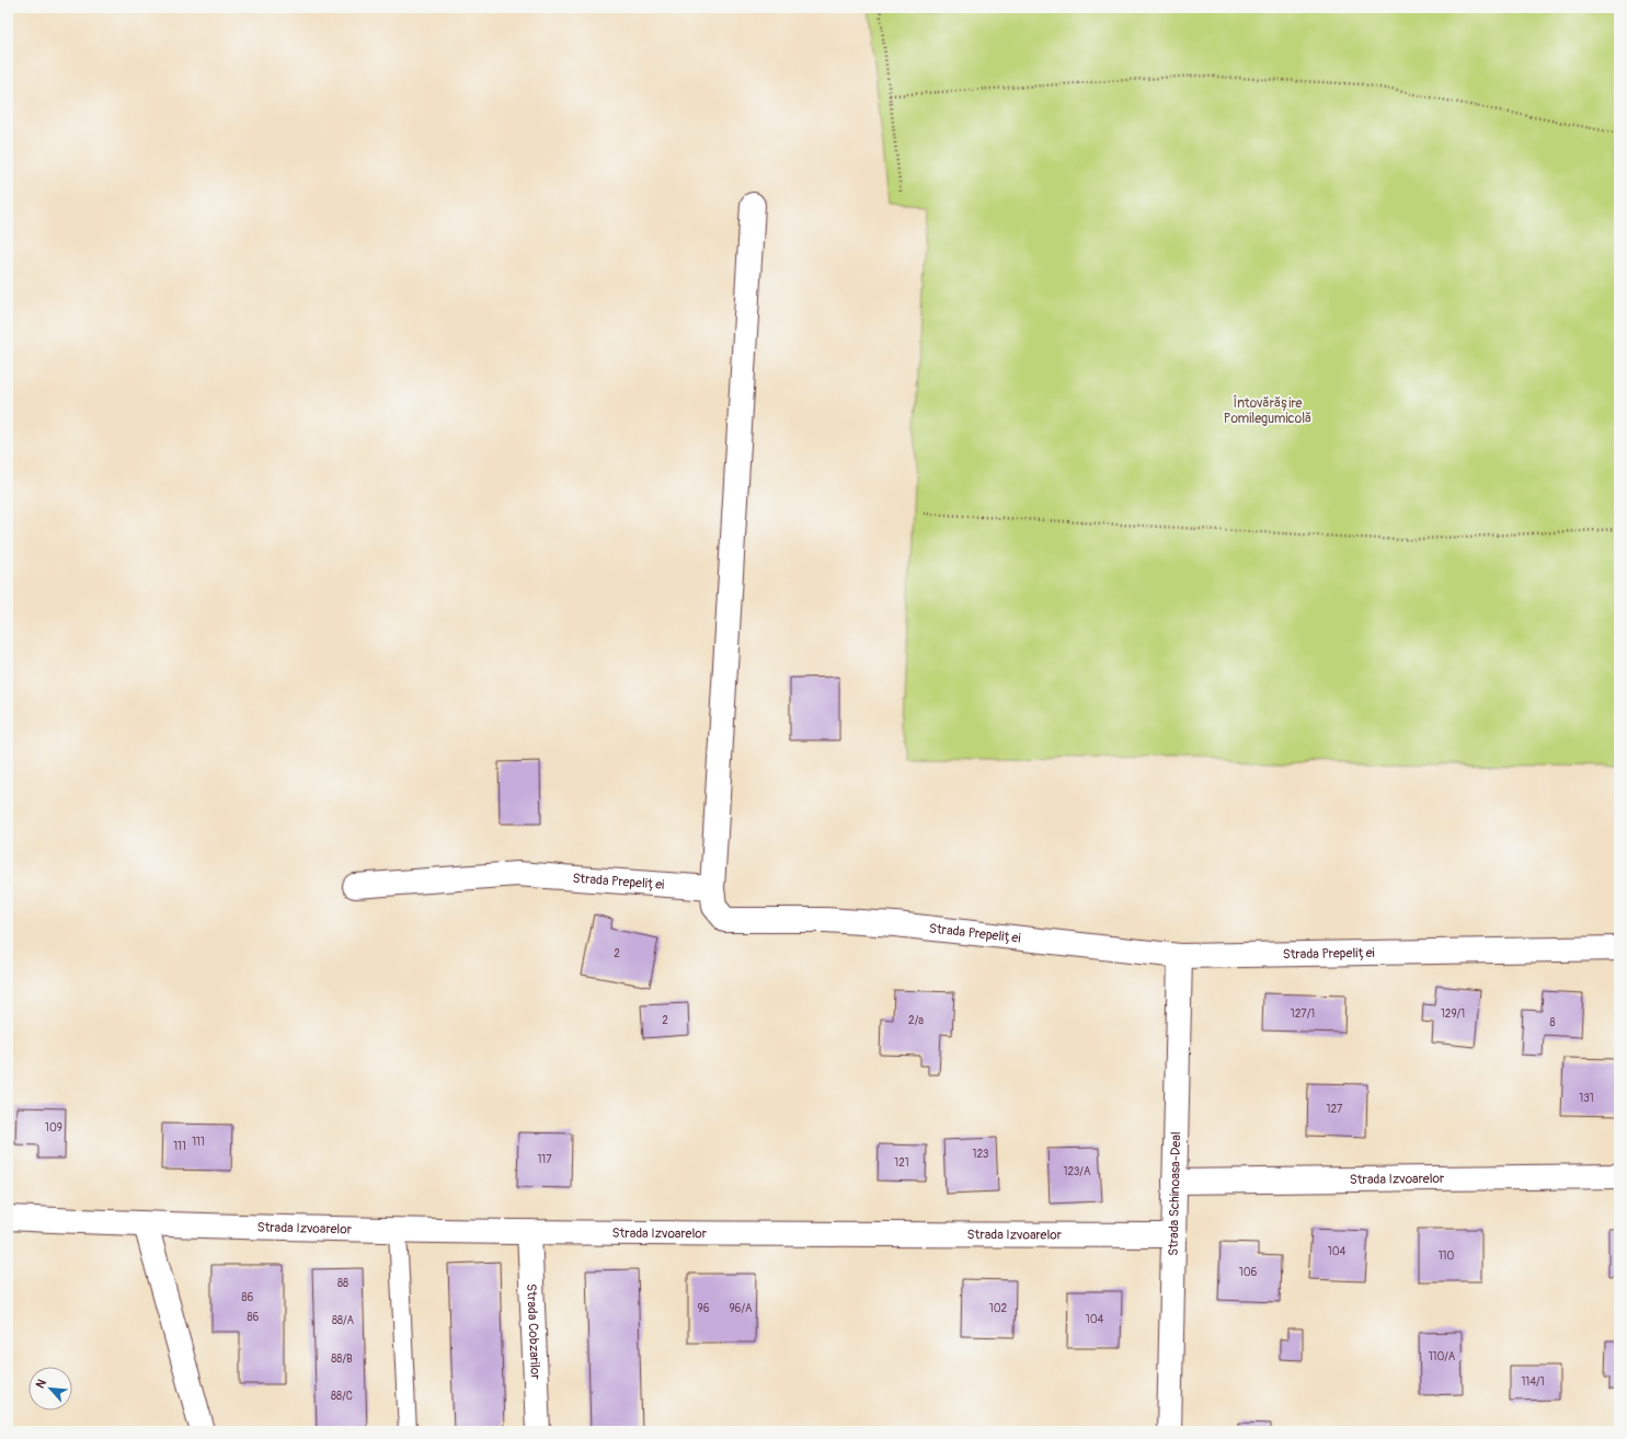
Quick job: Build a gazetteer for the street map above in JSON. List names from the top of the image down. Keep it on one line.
{"streets":{"street":["Strada Prepeliței","Strada Izvoarelor","Strada Schinoasa-Deal","Strada Cobzarilor"]},"crossings":[["Strada Prepeliței","Strada Schinoasa-Deal"],["Strada Izvoarelor","Strada Schinoasa-Deal"],["Strada Izvoarelor","Strada Cobzarilor"]],"parks":["Întovărășire Pomilegumicolă"],"house_numbers":["2","127/1","129/1","2","2/a","8","131","127","109","111","111","123","117","121","123/A","104","110","106","88","86","96","96/A","102","86","104","88/A","110/A","88/B","114/1","88/C"],"north":"top left"}
